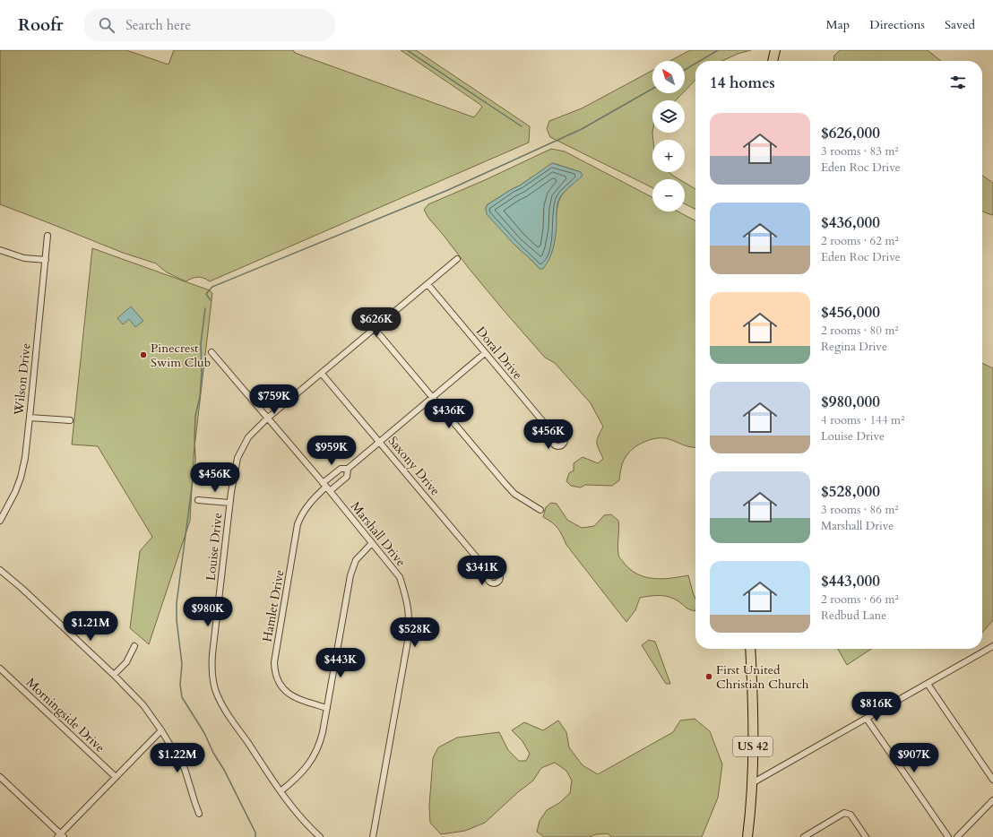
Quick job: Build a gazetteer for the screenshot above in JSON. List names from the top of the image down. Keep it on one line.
{"streets":{"main road":["US 42"],"street":["Doral Drive","Wilson Drive","Saxony Drive","Marshall Drive","Louise Drive","Hamlet Drive","Morningside Drive"]},"crossings":[["Doral Drive","Louise Drive"],["Doral Drive","Hamlet Drive"],["Saxony Drive","Louise Drive"],["Saxony Drive","Hamlet Drive"],["Marshall Drive","Louise Drive"],["Marshall Drive","Hamlet Drive"]],"places":["Pinecrest Swim Club","First United Christian Church"],"north":"top left","page":{"header":"Roofr","search":"Search here","nav":["Map","Directions","Saved"],"map_buttons":["+","−"],"heading":"14 homes","list":[{"name":"$626,000","note":"3 rooms · 83 m² · Eden Roc Drive"},{"name":"$436,000","note":"2 rooms · 62 m² · Eden Roc Drive"},{"name":"$456,000","note":"2 rooms · 80 m² · Regina Drive"},{"name":"$980,000","note":"4 rooms · 144 m² · Louise Drive"},{"name":"$528,000","note":"3 rooms · 86 m² · Marshall Drive"},{"name":"$443,000","note":"2 rooms · 66 m² · Redbud Lane"}],"price":["$626K","$759K","$436K","$456K","$959K","$456K","$341K","$980K","$1.21M","$528K","$443K","$816K","$1.22M","$907K"]}}
